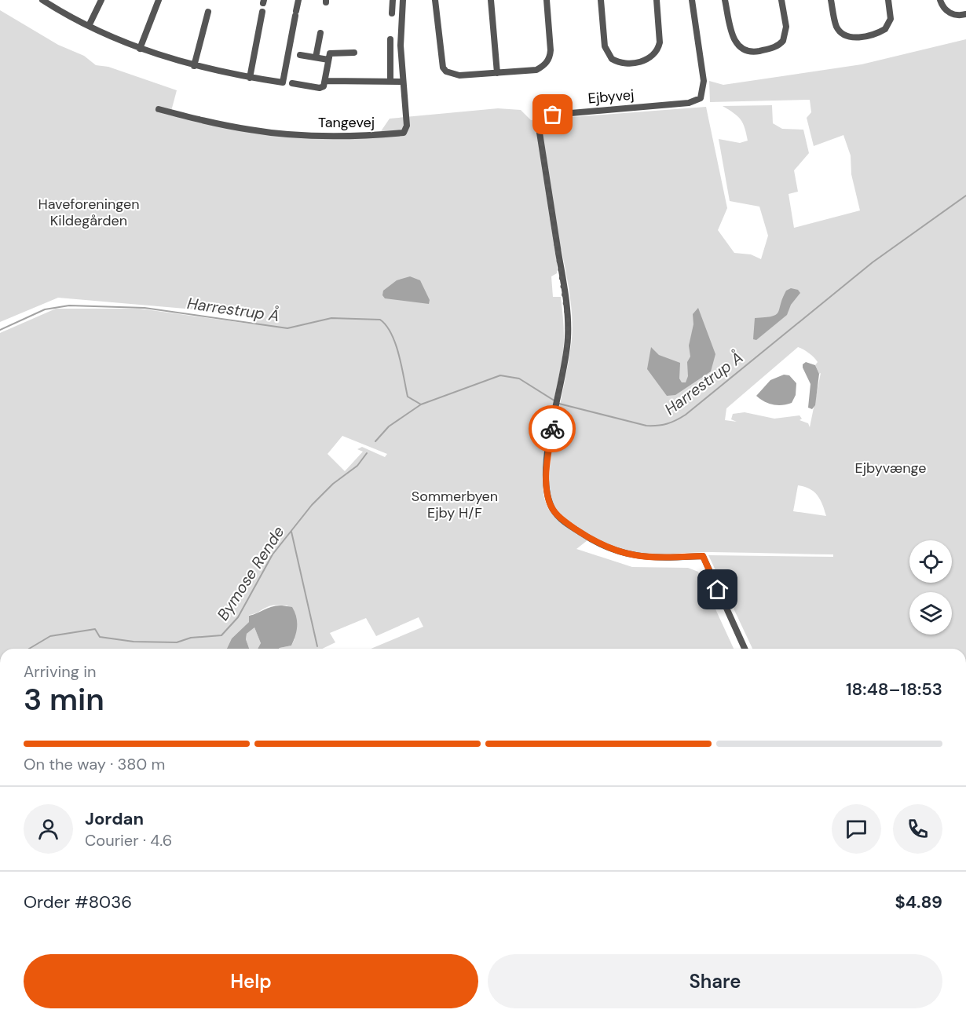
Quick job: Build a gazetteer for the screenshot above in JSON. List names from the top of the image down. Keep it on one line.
{"streets":{"street":["Ejbyvej","Tangevej"]},"water":["Harrestrup Å","Bymose Rende"],"parks":["Haveforeningen Kildegården","Ejbyvænge","Sommerbyen Ejby H/F"],"page":{"heading":["3 min","Arriving in","18:48–18:53"],"panel":["Jordan","Courier · 4.6","Order #8036","$4.89"],"bar":"On the way · 380 m","buttons":["Help","Share"]}}
